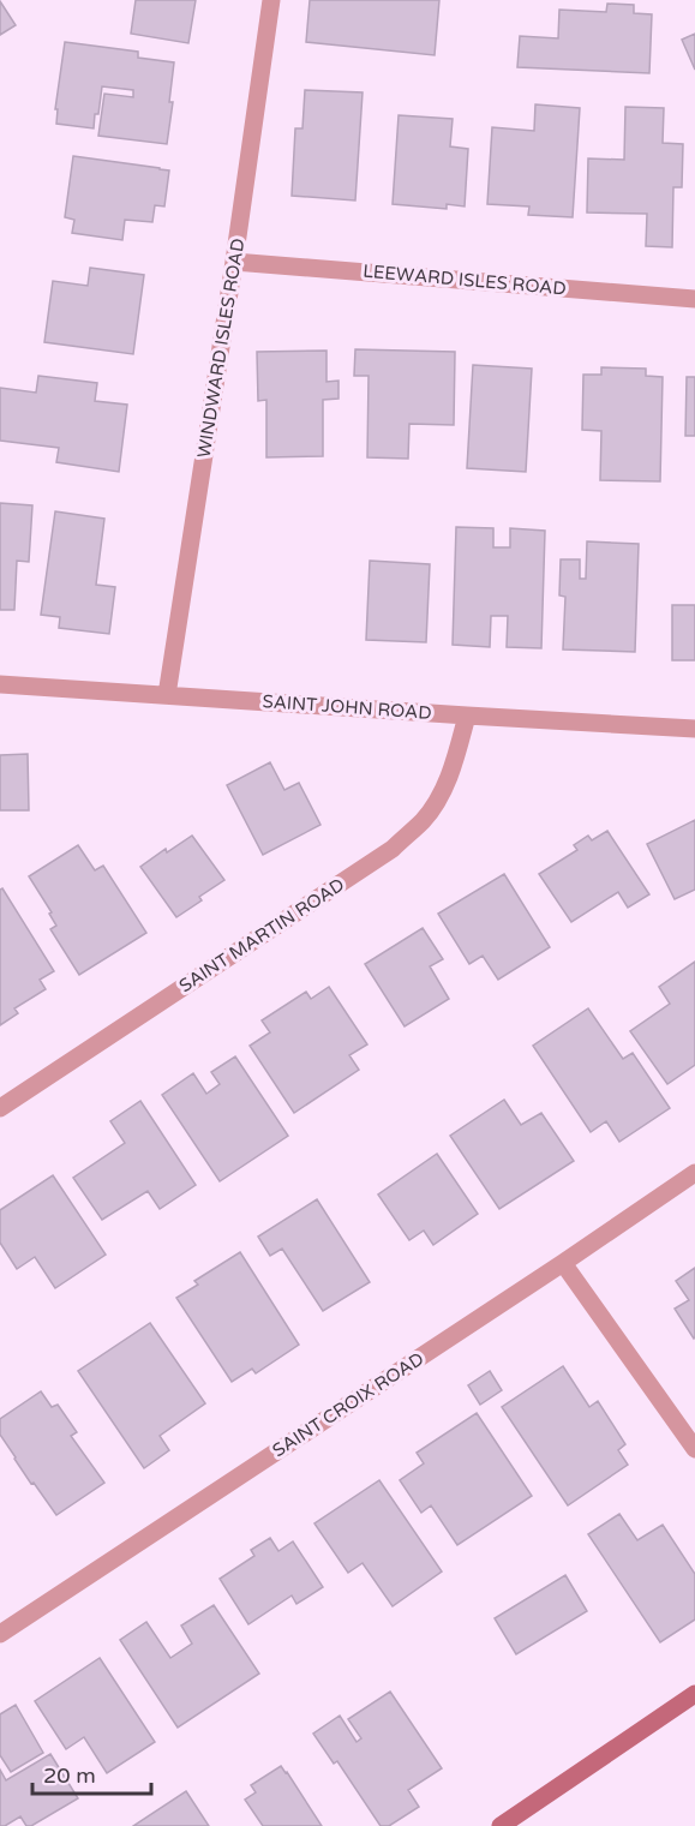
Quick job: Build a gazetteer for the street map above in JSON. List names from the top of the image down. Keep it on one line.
{"streets":{"street":["LEEWARD ISLES ROAD","WINDWARD ISLES ROAD","SAINT JOHN ROAD","SAINT MARTIN ROAD","SAINT CROIX ROAD"]},"crossings":[["LEEWARD ISLES ROAD","WINDWARD ISLES ROAD"],["WINDWARD ISLES ROAD","SAINT JOHN ROAD"],["SAINT JOHN ROAD","SAINT MARTIN ROAD"]],"scale_bar":"20 m"}
